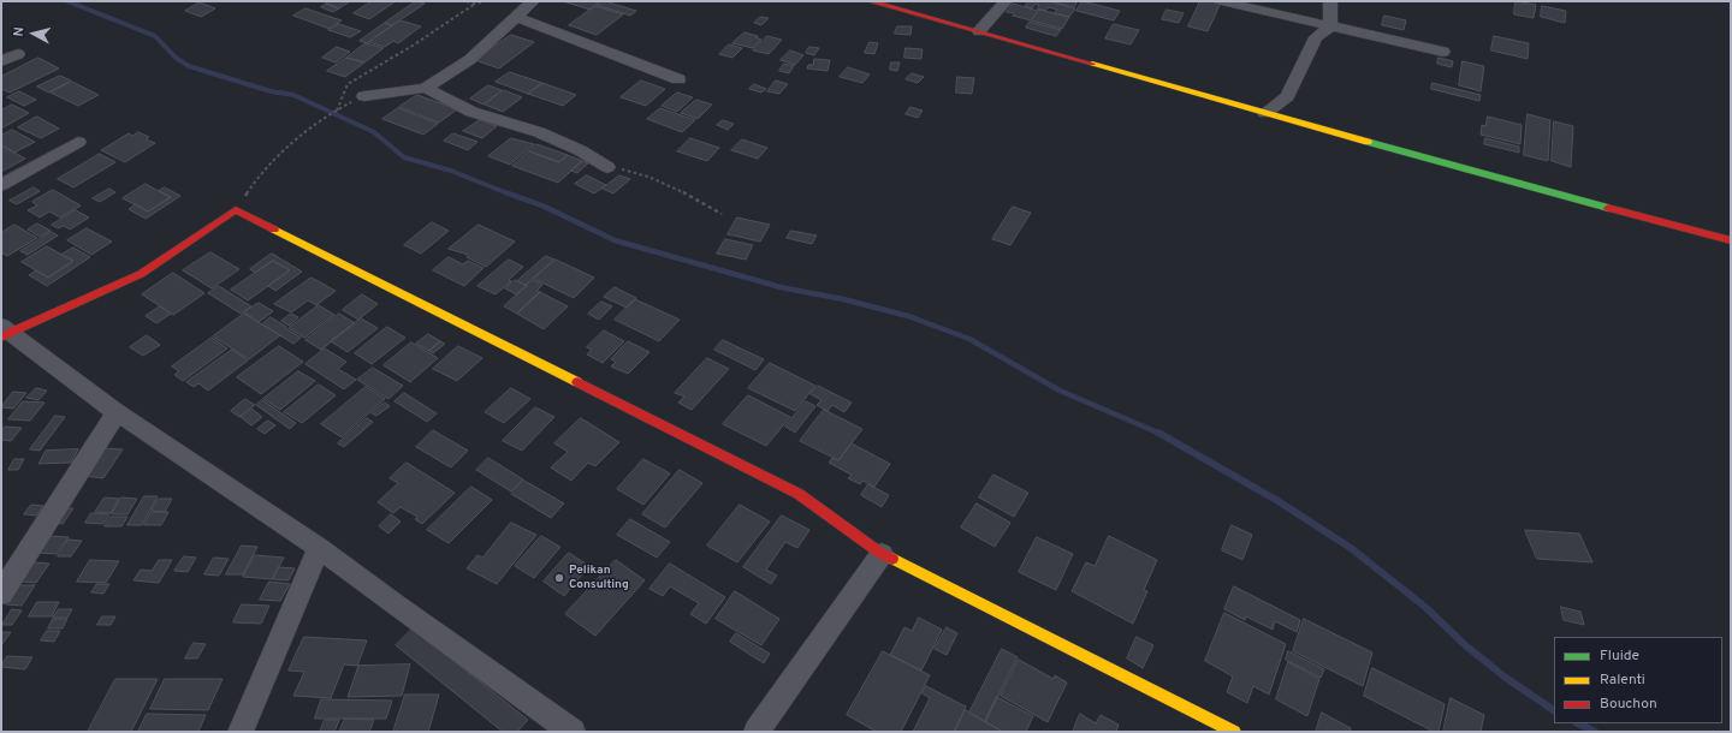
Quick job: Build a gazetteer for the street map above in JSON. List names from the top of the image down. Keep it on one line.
{"places":["Pelikan Consulting"],"legend":["Fluide","Ralenti","Bouchon"],"north":"left"}
